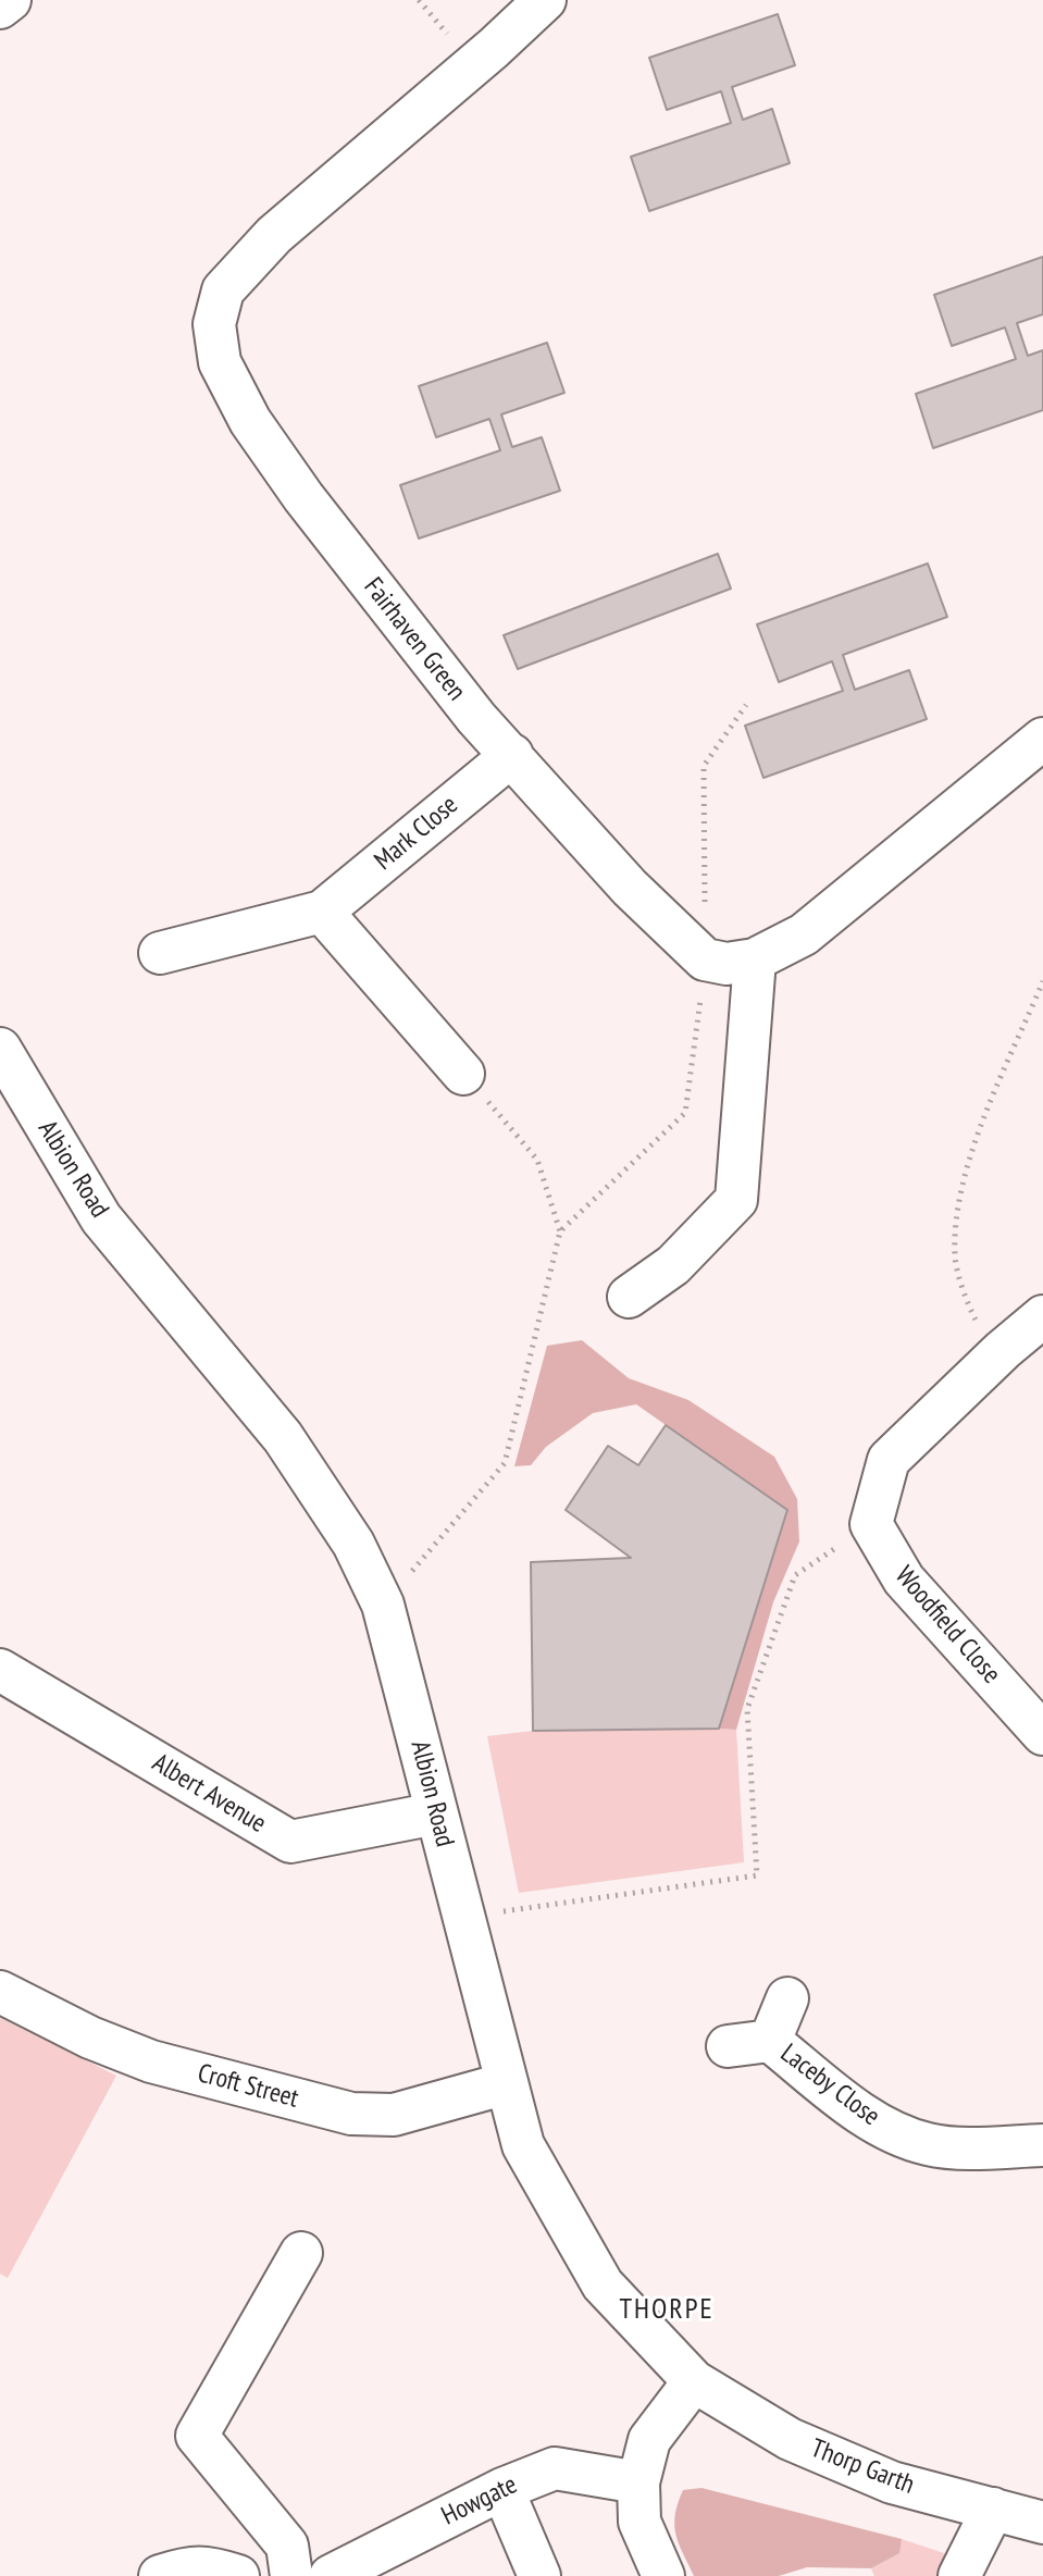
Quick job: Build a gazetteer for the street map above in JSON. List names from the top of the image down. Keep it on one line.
{"streets":{"street":["Fairhaven Green","Mark Close","Albion Road","Woodfield Close","Albert Avenue","Laceby Close","Croft Street","Thorp Garth","Howgate"]},"crossings":[["Fairhaven Green","Mark Close"],["Albion Road","Albert Avenue"],["Albion Road","Croft Street"],["Albion Road","Thorp Garth"]],"districts":["THORPE"]}
